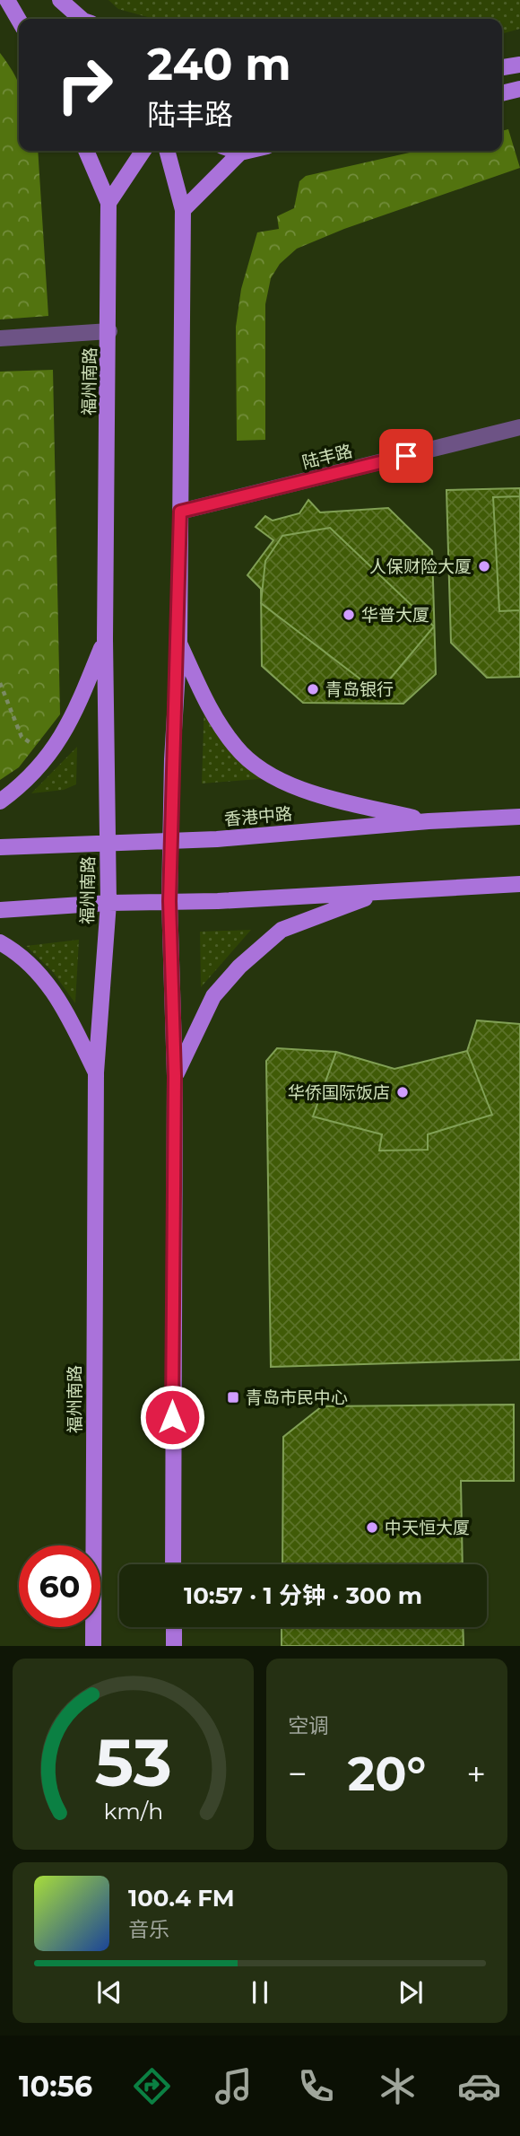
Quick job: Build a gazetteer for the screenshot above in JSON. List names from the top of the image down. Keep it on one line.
{"streets":{"main road":["福州南路","香港中路"],"street":["陆丰路"]},"crossings":[["福州南路","香港中路"]],"places":{"other":["人保财险大厦","华普大厦","青岛银行","华侨国际饭店","中天恒大厦"],"transit":["青岛市民中心"]},"page":{"turn":["240 m","陆丰路"],"limit":"60","trip":"10:57 · 1 分钟 · 300 m","tile":"空调","heat":["−","20°","+"],"song":["100.4 FM","音乐"],"tabs":"10:56","gauge":["53","km/h"]}}
